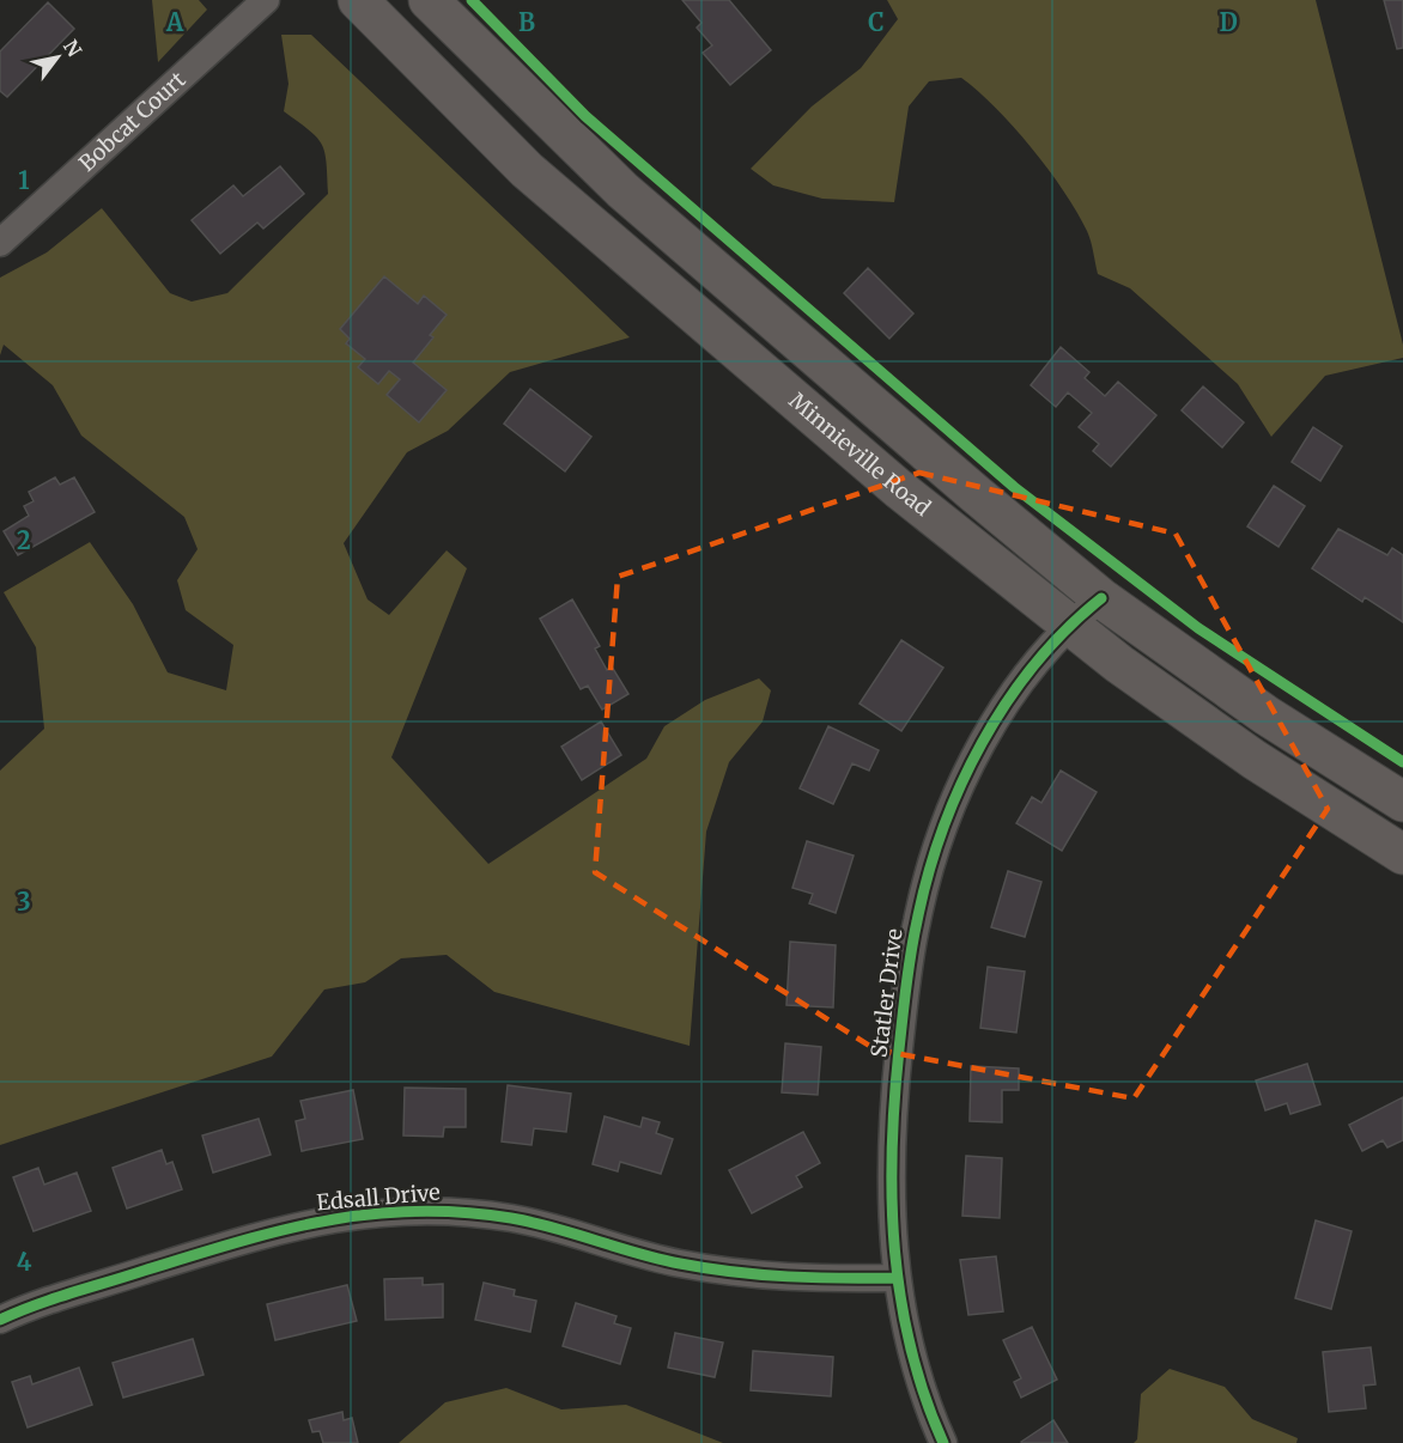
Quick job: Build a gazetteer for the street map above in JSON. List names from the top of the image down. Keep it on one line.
{"streets":{"main road":["Minnieville Road"],"street":["Bobcat Court","Statler Drive","Edsall Drive"]},"crossings":[["Minnieville Road","Statler Drive"],["Statler Drive","Edsall Drive"]],"north":"top right","grid":{"columns":["A","B","C","D"],"rows":["1","2","3","4"]}}
